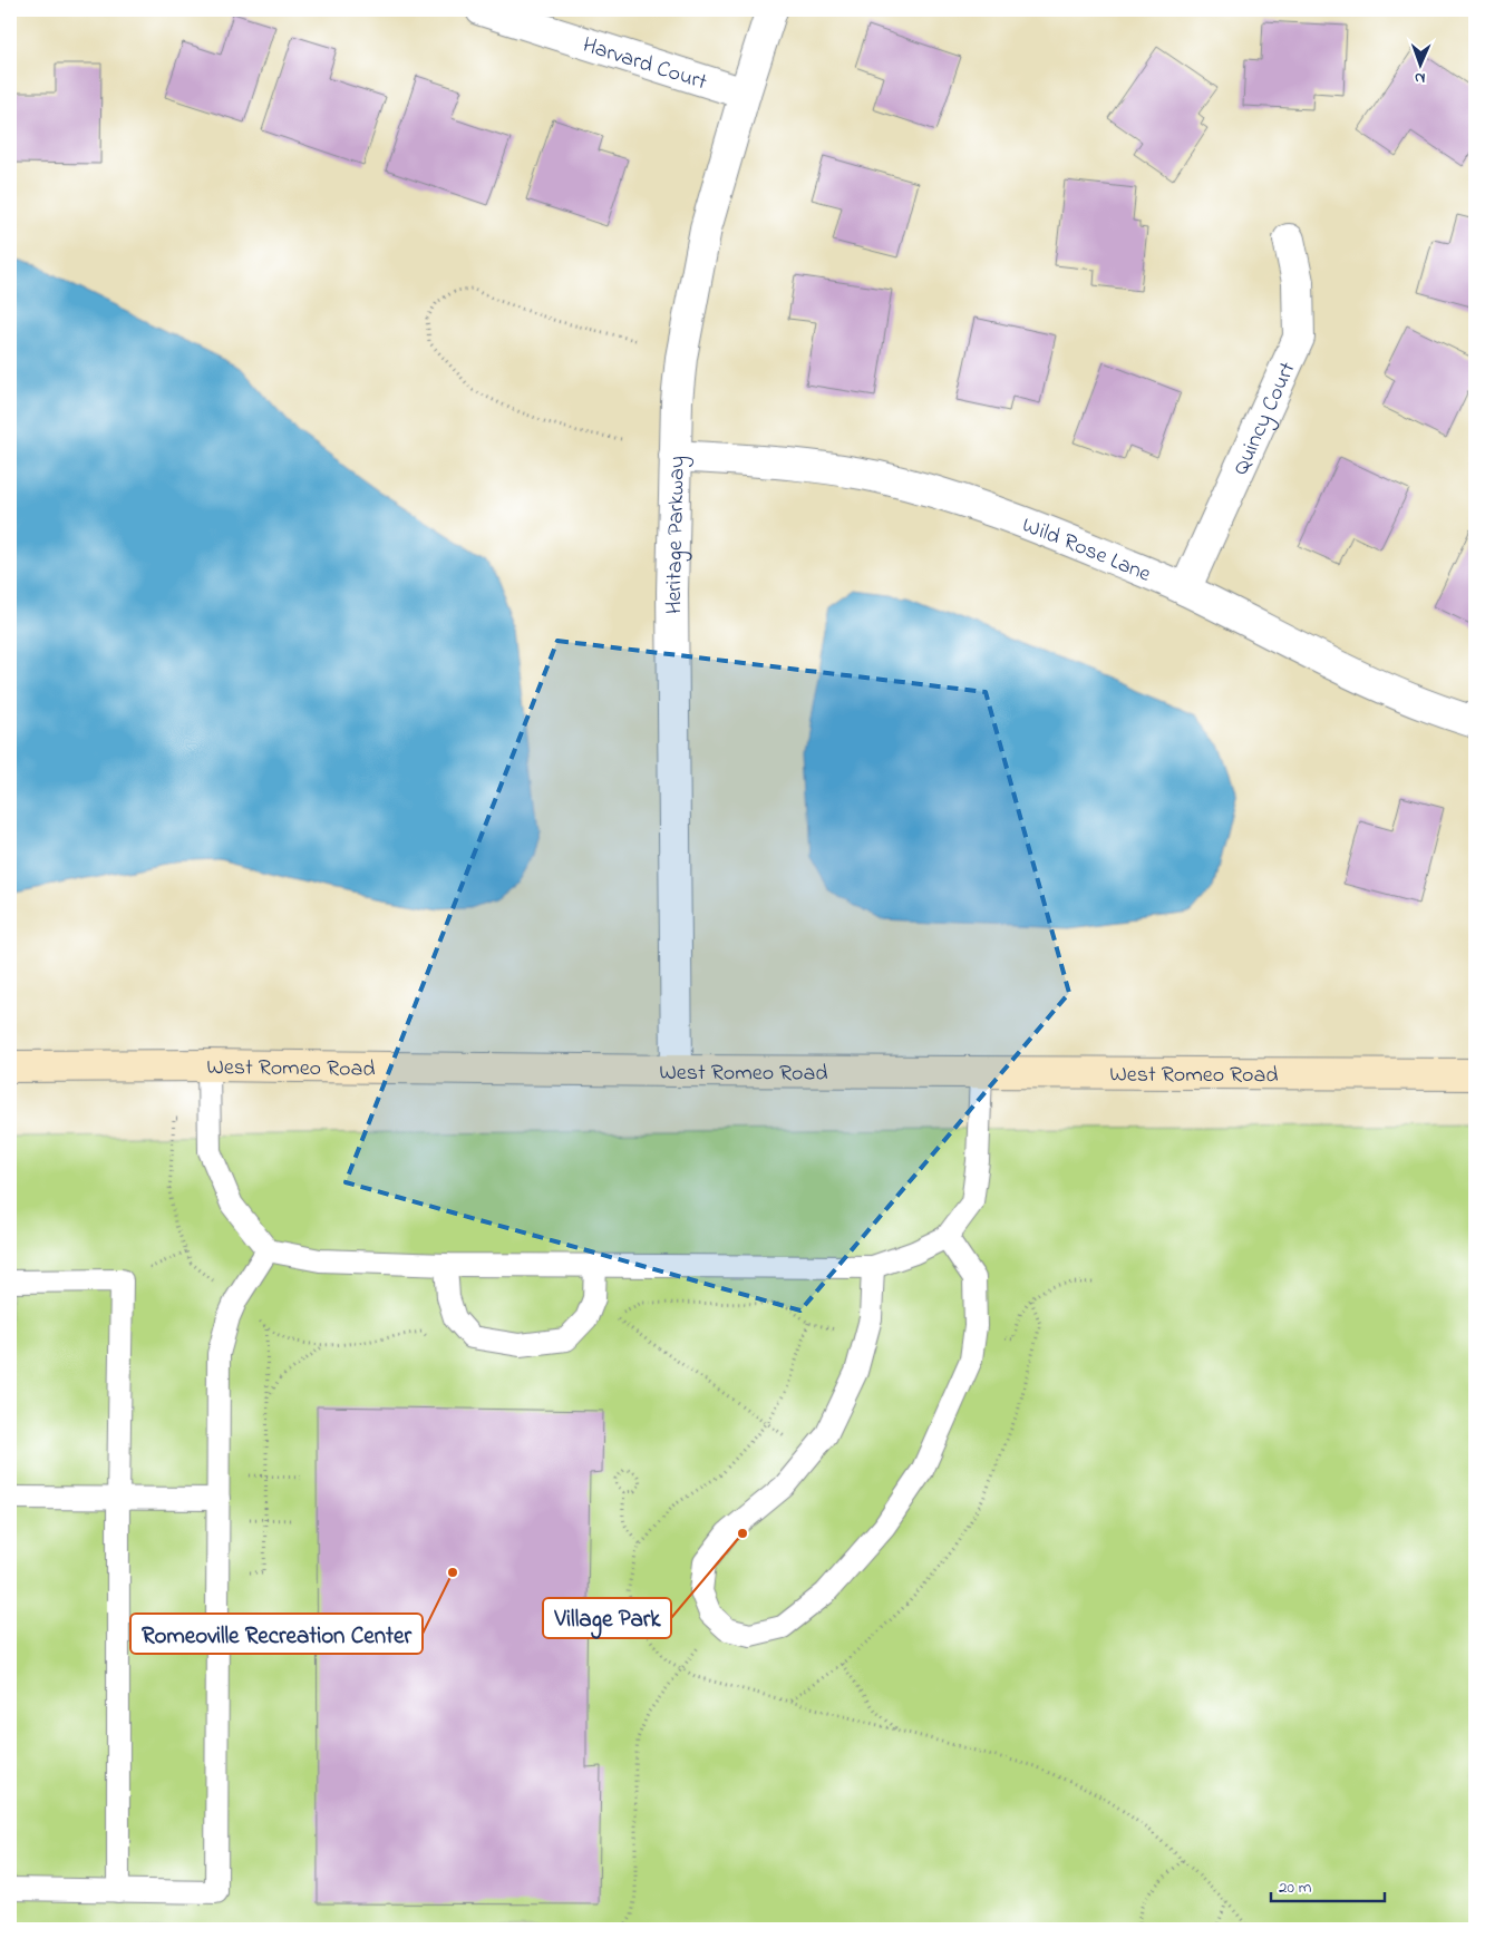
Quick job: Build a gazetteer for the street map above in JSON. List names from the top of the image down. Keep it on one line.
{"streets":{"main road":["West Romeo Road"],"street":["Harvard Court","Quincy Court","Heritage Parkway","Wild Rose Lane"]},"crossings":[["Harvard Court","Heritage Parkway"],["Quincy Court","Wild Rose Lane"],["Heritage Parkway","Wild Rose Lane"],["Heritage Parkway","West Romeo Road"]],"places":["Village Park","Romeoville Recreation Center"],"scale_bar":"20 m","north":"bottom"}
